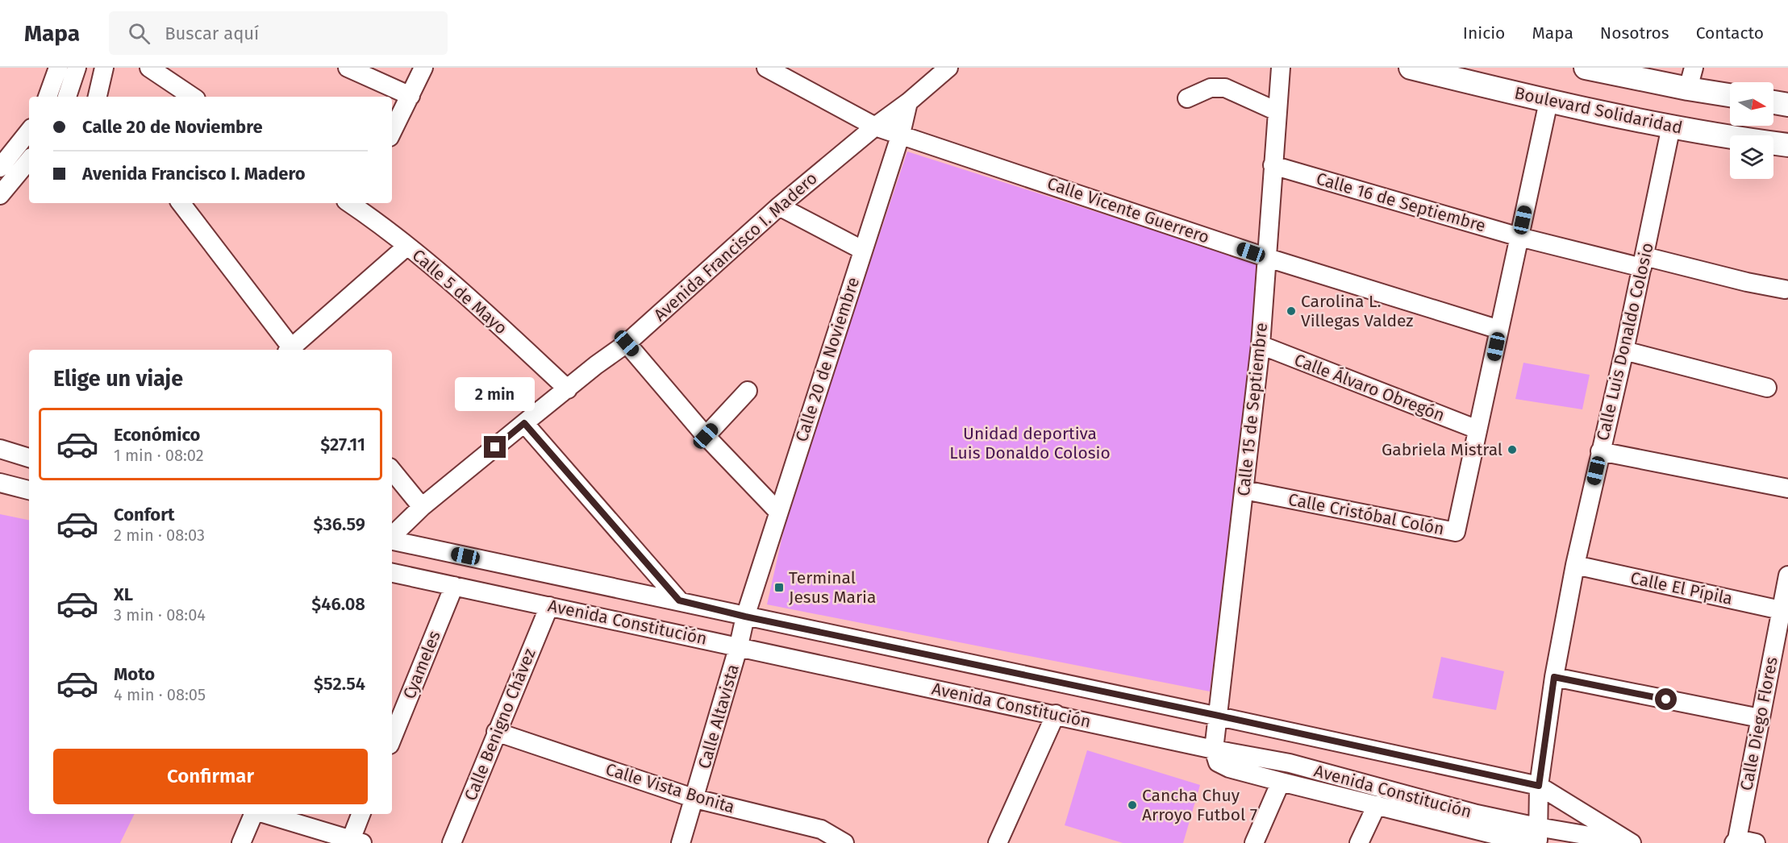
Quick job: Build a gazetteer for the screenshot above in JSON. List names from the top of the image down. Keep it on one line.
{"streets":{"main road":["Boulevard Solidaridad"],"street":["Calle 16 de Septiembre","Calle Vicente Guerrero","Avenida Francisco I. Madero","Calle 5 de Mayo","Calle Luis Donaldo Colosio","Calle 20 de Noviembre","Calle Álvaro Obregón","Calle 15 de Septiembre","Calle Cristóbal Colón","Calle El Pípila","Avenida Constitución","Cyameles","Calle Altavista","Calle Diego Flores","Calle Benigno Chávez","Calle Vista Bonita"]},"crossings":[["Boulevard Solidaridad","Calle Luis Donaldo Colosio"],["Boulevard Solidaridad","Calle Cristóbal Colón"],["Calle 16 de Septiembre","Calle Luis Donaldo Colosio"],["Calle 16 de Septiembre","Calle 15 de Septiembre"],["Calle 16 de Septiembre","Calle Cristóbal Colón"],["Calle Vicente Guerrero","Avenida Francisco I. Madero"],["Calle Vicente Guerrero","Calle 20 de Noviembre"],["Calle Vicente Guerrero","Calle 15 de Septiembre"],["Calle Vicente Guerrero","Calle Cristóbal Colón"],["Avenida Francisco I. Madero","Calle 5 de Mayo"],["Avenida Francisco I. Madero","Calle 20 de Noviembre"],["Calle Luis Donaldo Colosio","Calle El Pípila"],["Calle Luis Donaldo Colosio","Avenida Constitución"],["Calle 20 de Noviembre","Avenida Constitución"],["Calle 20 de Noviembre","Calle Altavista"],["Calle Álvaro Obregón","Calle 15 de Septiembre"],["Calle Álvaro Obregón","Calle Cristóbal Colón"],["Calle 15 de Septiembre","Calle Cristóbal Colón"],["Calle 15 de Septiembre","Avenida Constitución"],["Calle El Pípila","Calle Diego Flores"],["Avenida Constitución","Cyameles"],["Avenida Constitución","Calle Altavista"],["Avenida Constitución","Calle Benigno Chávez"],["Calle Altavista","Calle Vista Bonita"],["Calle Benigno Chávez","Calle Vista Bonita"]],"parks":["Unidad deportiva Luis Donaldo Colosio"],"places":{"other":["Carolina L. Villegas Valdez","Gabriela Mistral","Cancha Chuy Arroyo Futbol 7"],"transit":["Terminal Jesus Maria"]},"north":"right","page":{"header":"Mapa","search":"Buscar aquí","nav":["Inicio","Mapa","Nosotros","Contacto"],"banner":["Calle 20 de Noviembre","Avenida Francisco I. Madero"],"heading":"Elige un viaje","bubble":"2 min","list":[{"name":"Económico","note":"1 min · 08:02","value":"$27.11"},{"name":"Confort","note":"2 min · 08:03","value":"$36.59"},{"name":"XL","note":"3 min · 08:04","value":"$46.08"},{"name":"Moto","note":"4 min · 08:05","value":"$52.54"}],"buttons":"Confirmar"}}
